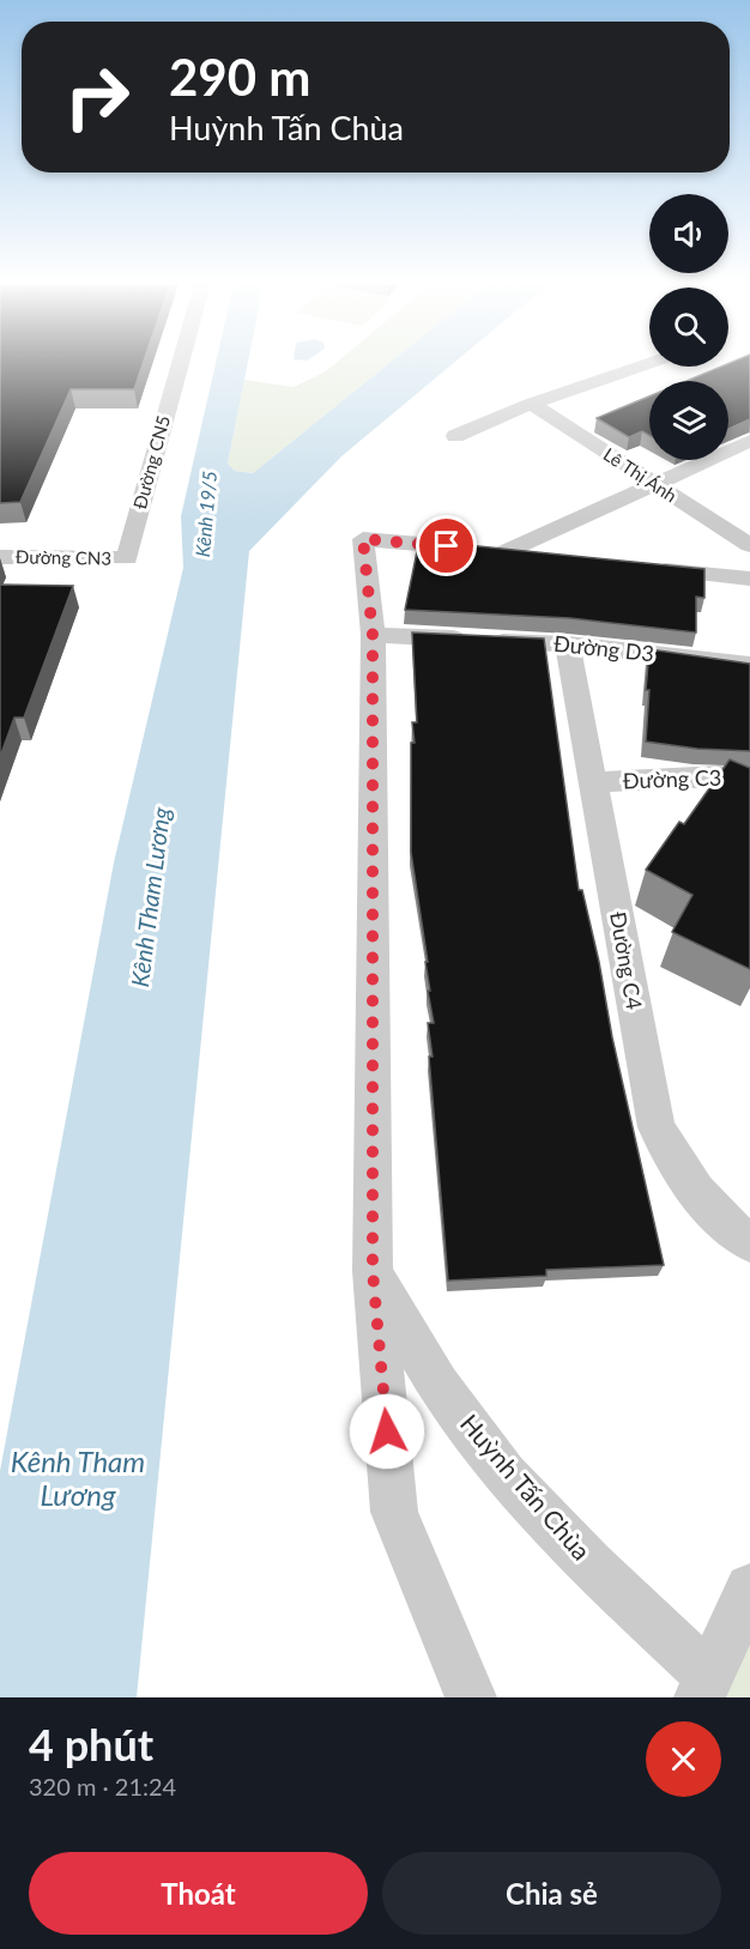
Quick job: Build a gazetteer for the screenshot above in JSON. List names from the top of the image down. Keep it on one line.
{"streets":{"street":["Đường CN5","Lê Thị Ánh","Đường CN3","Đường D3","Đường C3","Đường C4","Huỳnh Tấn Chùa"]},"crossings":[["Đường CN5","Đường CN3"],["Đường D3","Đường C4"],["Đường D3","Huỳnh Tấn Chùa"],["Đường C3","Đường C4"]],"water":["Kênh 19/5","Kênh Tham Lương"],"page":{"turn":["290 m","Huỳnh Tấn Chùa"],"heading":["4 phút","320 m · 21:24"],"buttons":["Thoát","Chia sẻ"]}}
